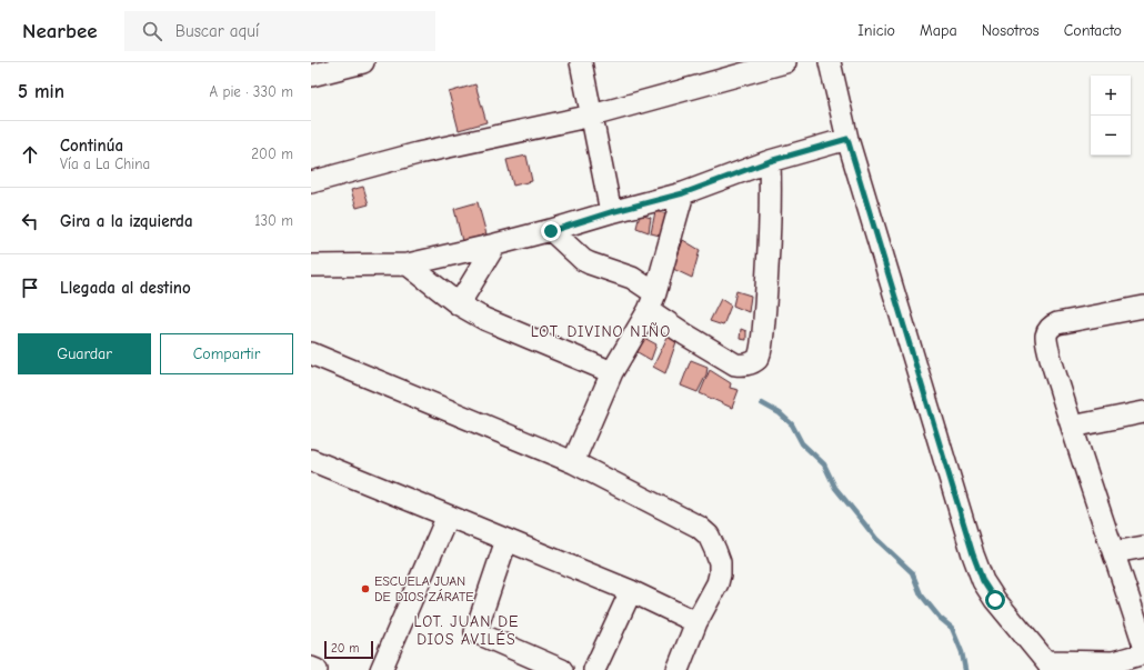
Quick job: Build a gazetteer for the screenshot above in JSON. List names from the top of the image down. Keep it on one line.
{"districts":["LOT. DIVINO NIÑO","LOT. JUAN DE DIOS AVILÉS"],"places":["ESCUELA JUAN DE DIOS ZÁRATE"],"scale_bar":"20 m","page":{"header":"Nearbee","search":"Buscar aquí","nav":["Inicio","Mapa","Nosotros","Contacto"],"heading":["5 min","A pie · 330 m"],"map_buttons":["+","−"],"list":[["Continúa","Vía a La China","200 m"],["Gira a la izquierda","130 m"],"Llegada al destino"],"buttons":["Guardar","Compartir"],"scale":"20 m"}}
